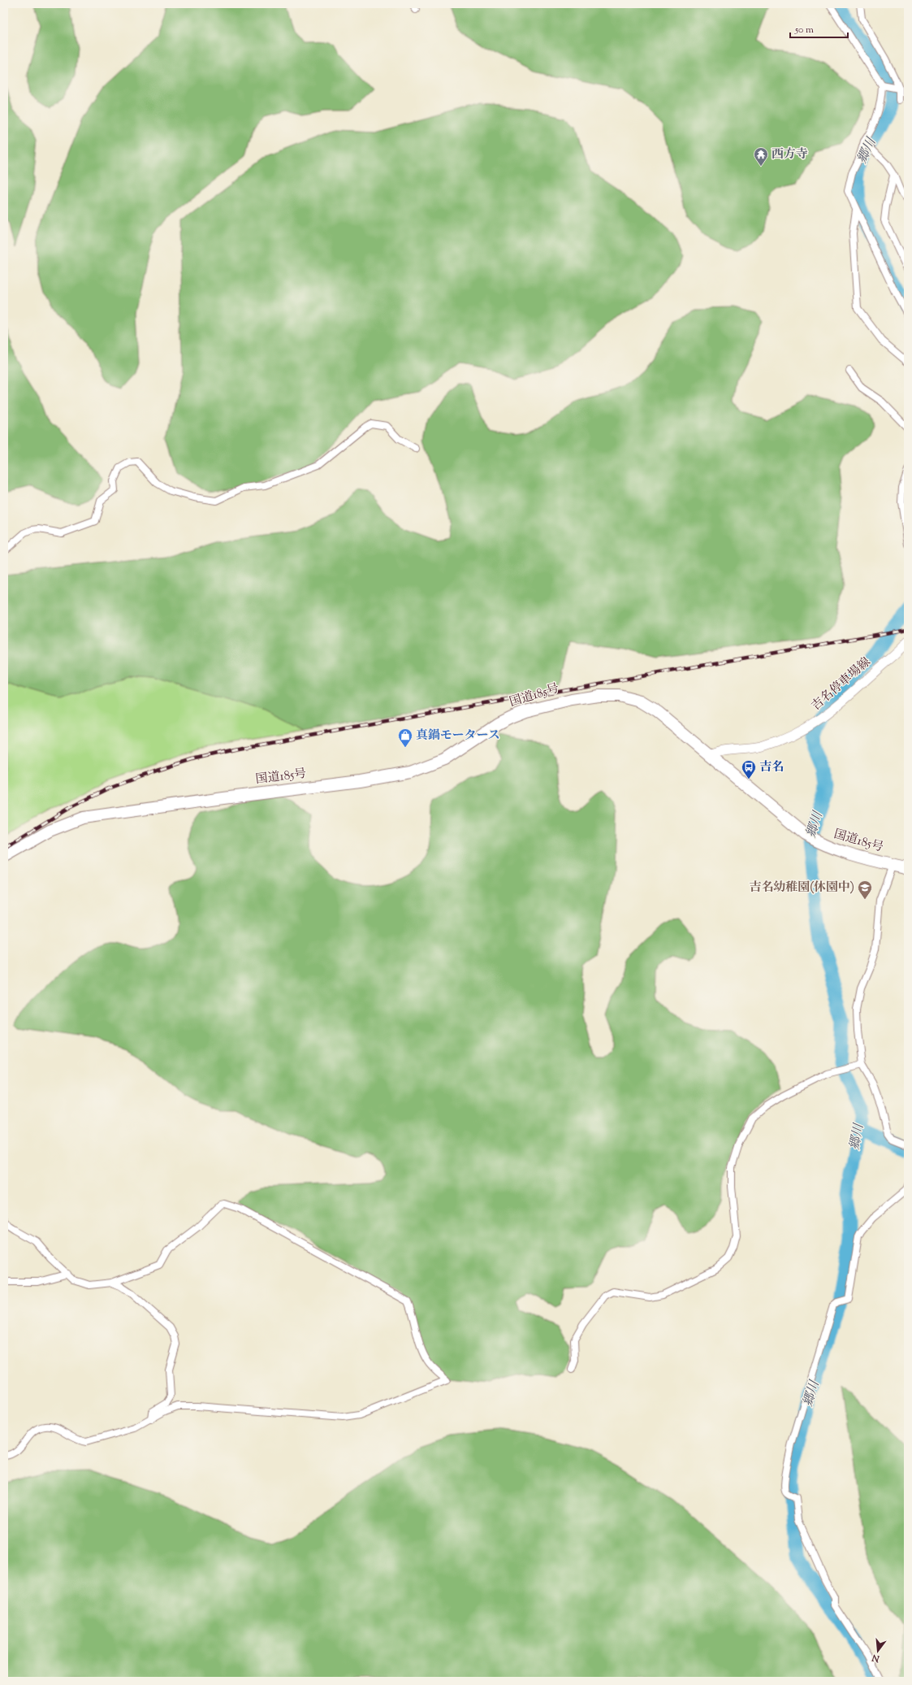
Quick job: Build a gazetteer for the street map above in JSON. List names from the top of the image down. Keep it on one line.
{"streets":{"highway":["国道185号"],"main road":["吉名停車場線"]},"crossings":[["吉名停車場線","国道185号"]],"water":["郷川"],"places":{"temple":["西方寺"],"shop":["真鍋モータース"],"bus stop":["吉名"],"school or university":["吉名幼稚園(休園中)"]},"scale_bar":"50 m","north":"bottom"}
